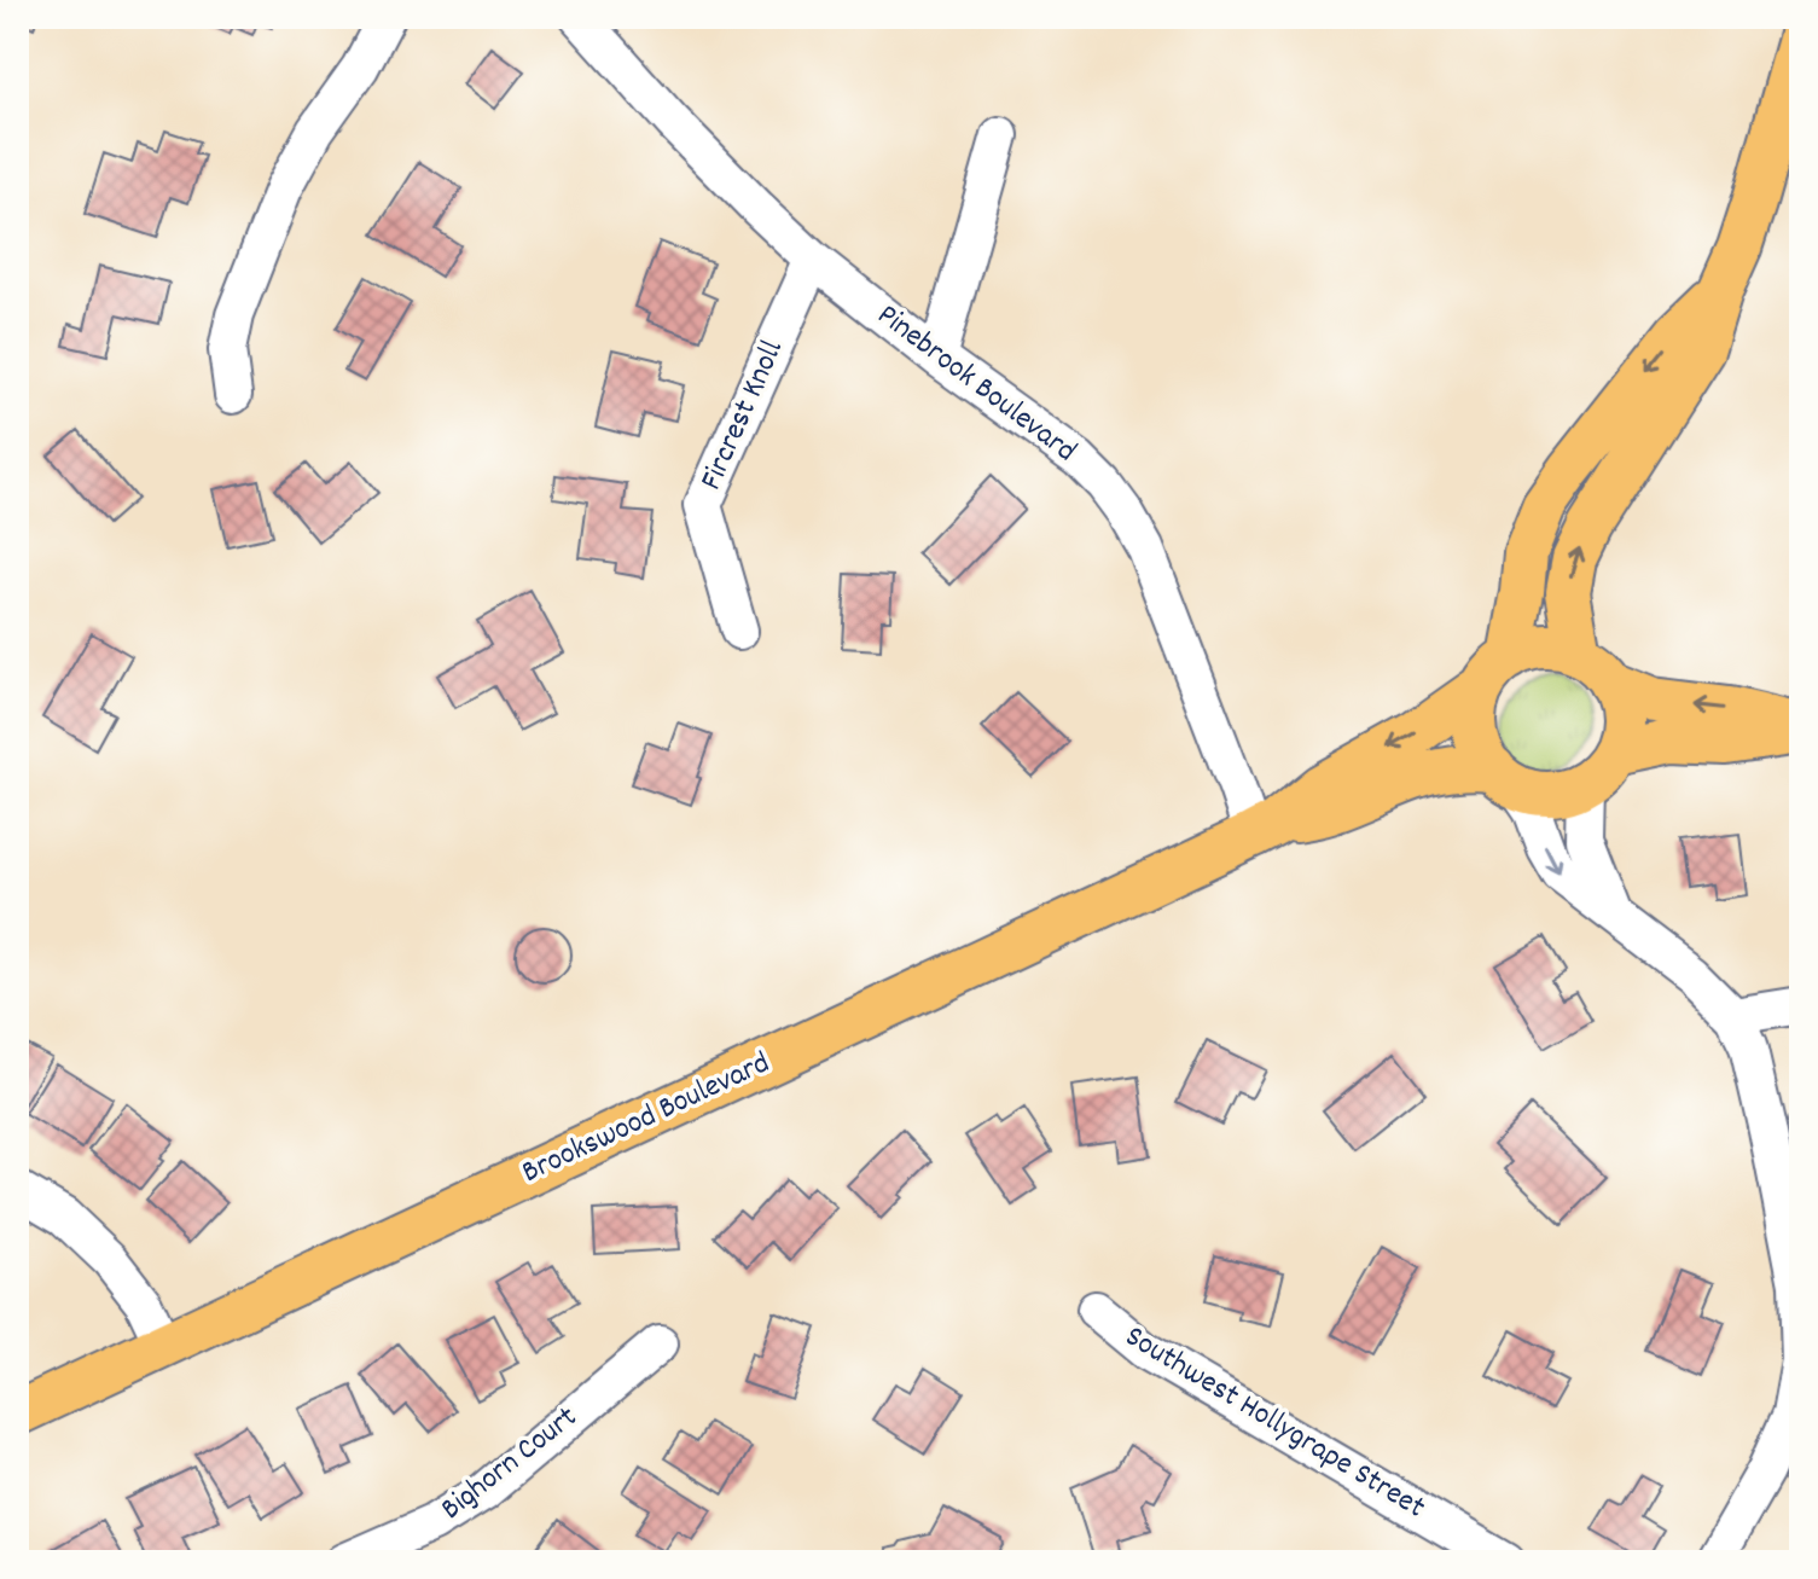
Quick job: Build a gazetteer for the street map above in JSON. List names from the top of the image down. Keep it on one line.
{"streets":{"main road":["Brookswood Boulevard"],"street":["Pinebrook Boulevard","Fircrest Knoll","Southwest Hollygrape Street","Bighorn Court"]},"crossings":[["Pinebrook Boulevard","Fircrest Knoll"],["Pinebrook Boulevard","Brookswood Boulevard"]]}
